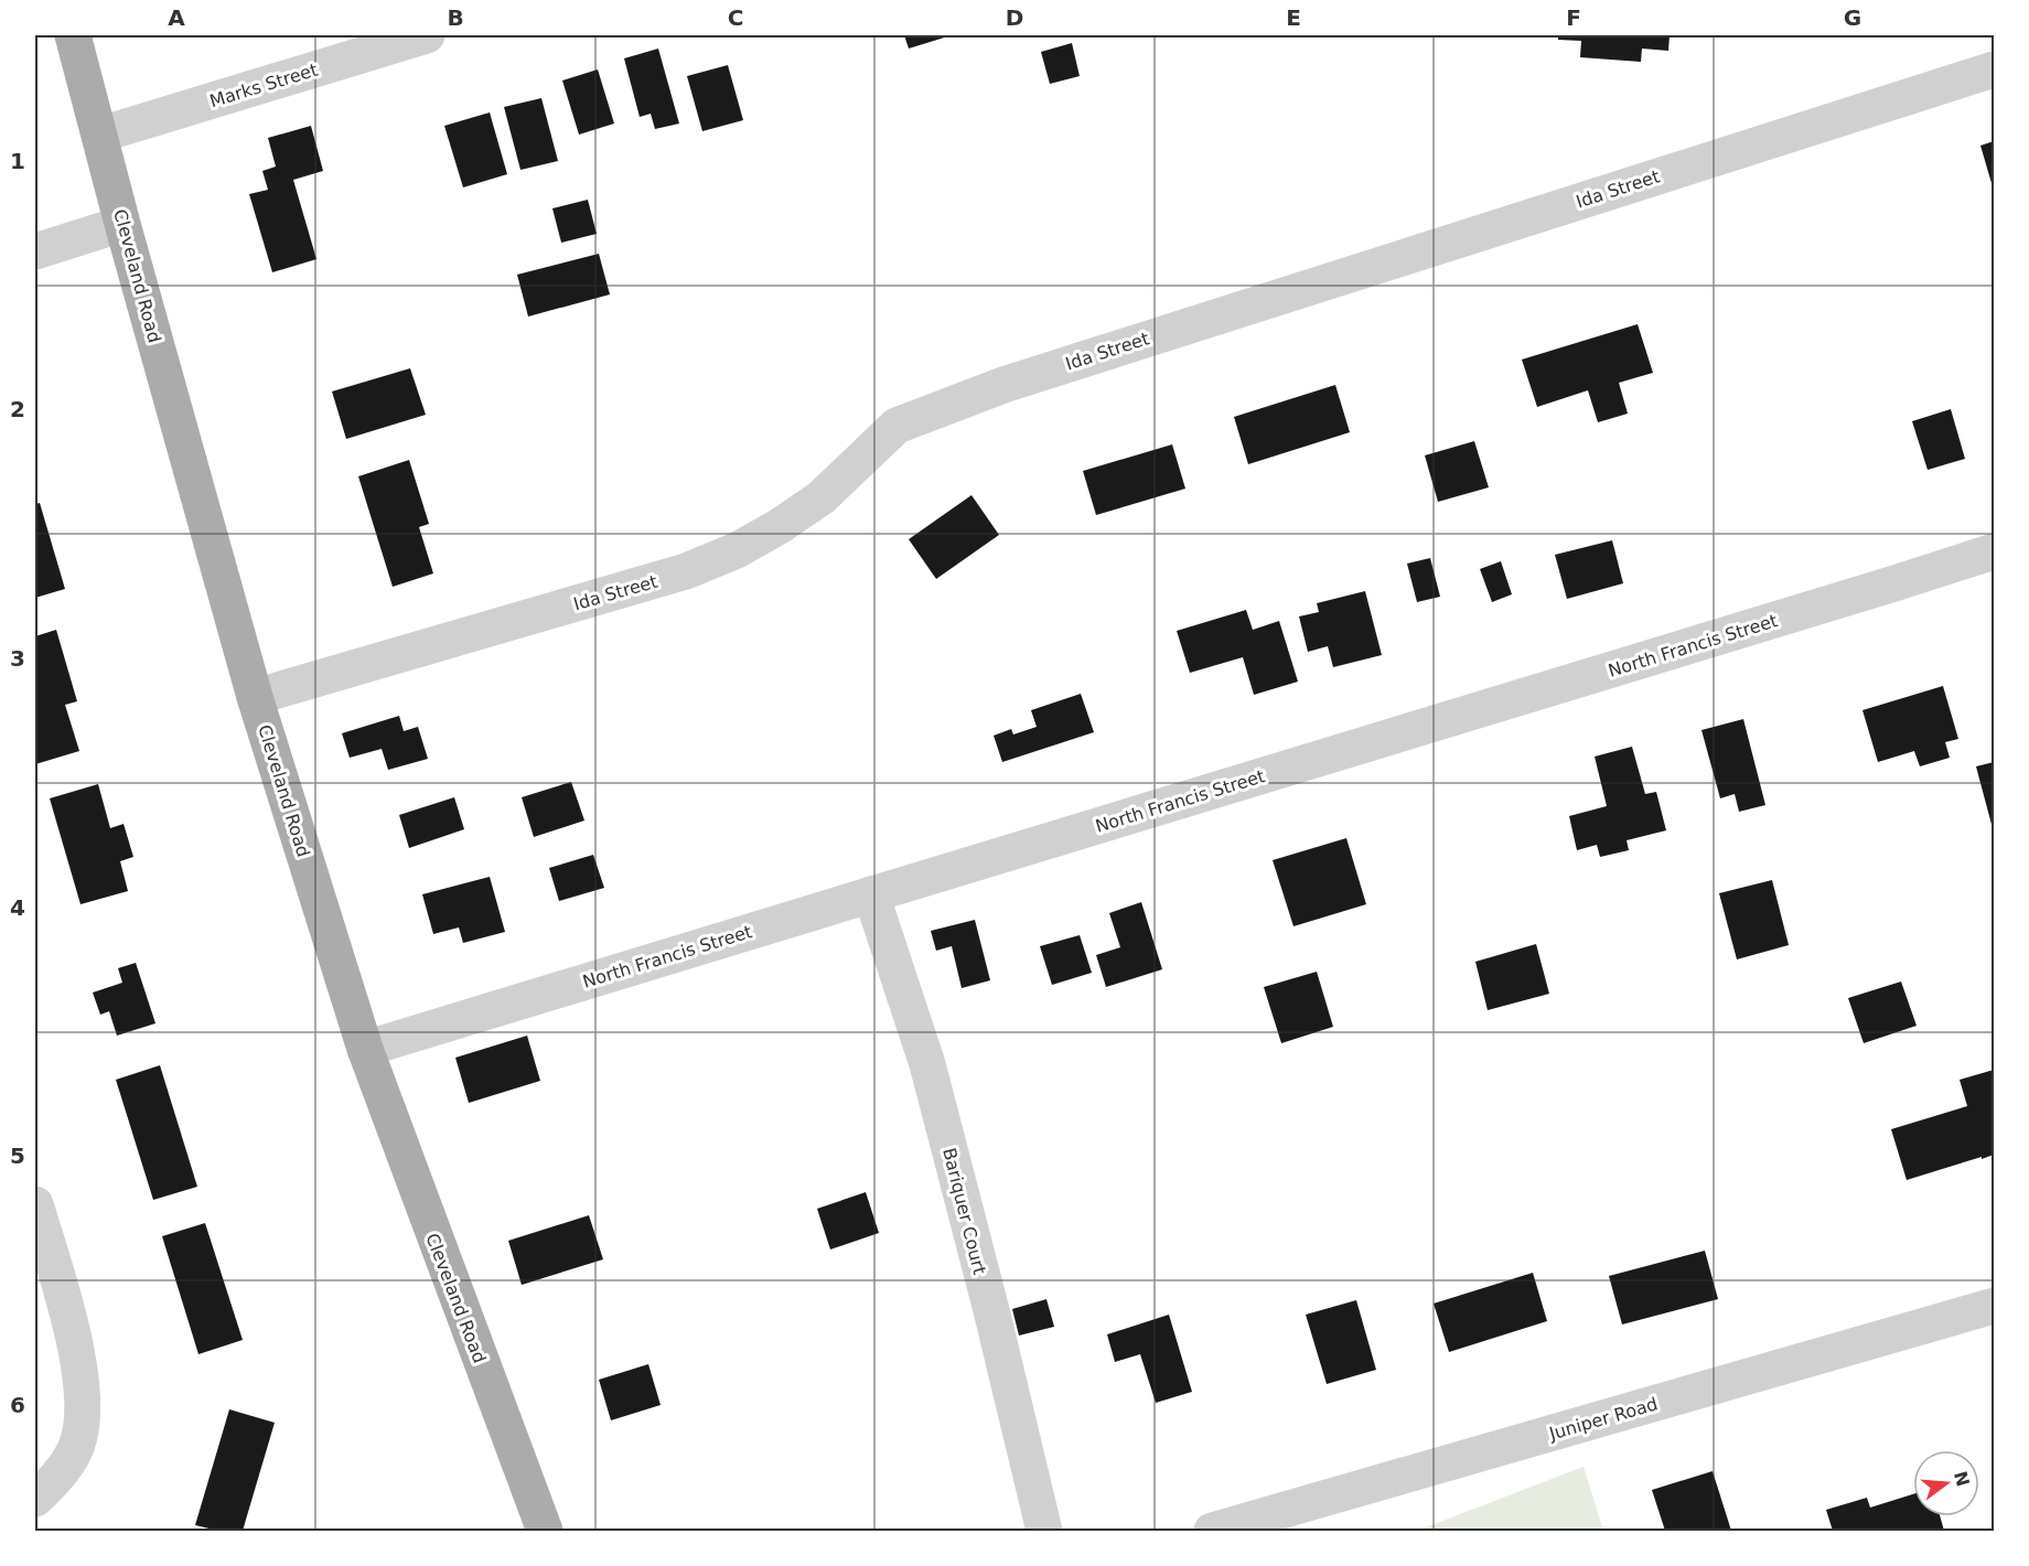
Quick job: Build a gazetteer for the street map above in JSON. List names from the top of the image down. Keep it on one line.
{"streets":{"main road":["Cleveland Road"],"street":["Marks Street","Ida Street","North Francis Street","Bariquer Court","Juniper Road"]},"crossings":[["Marks Street","Cleveland Road"],["Ida Street","Cleveland Road"],["Cleveland Road","North Francis Street"],["North Francis Street","Bariquer Court"]],"north":"right","grid":{"columns":["A","B","C","D","E","F","G"],"rows":["1","2","3","4","5","6"]}}
